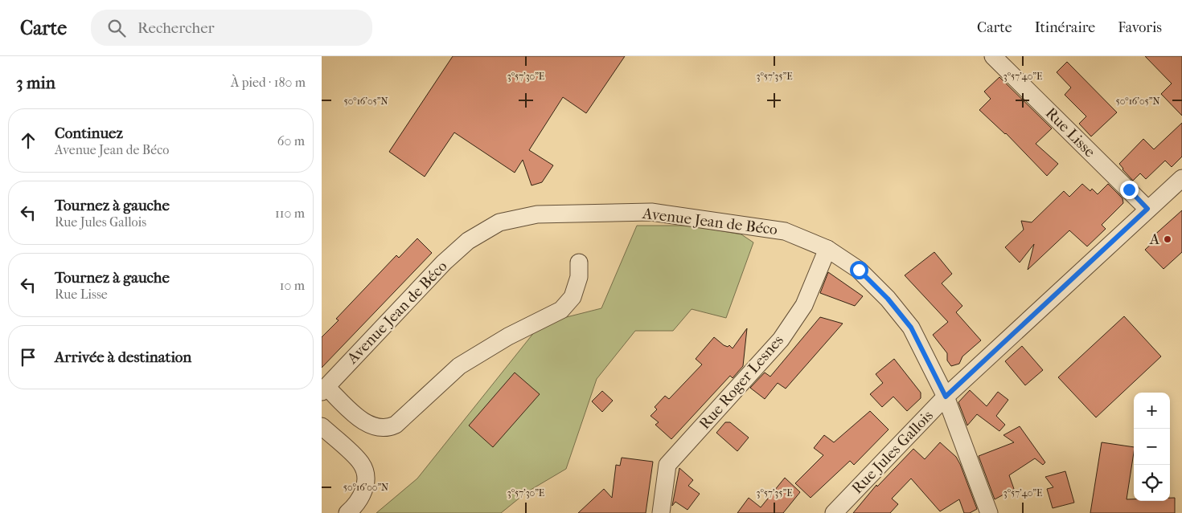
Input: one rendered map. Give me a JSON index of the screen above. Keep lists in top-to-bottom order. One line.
{"streets":{"street":["Rue Lisse","Avenue Jean de Béco","Rue Roger Lesnes","Rue Jules Gallois"]},"crossings":[["Rue Lisse","Rue Jules Gallois"],["Avenue Jean de Béco","Rue Roger Lesnes"],["Avenue Jean de Béco","Rue Jules Gallois"]],"places":["A"],"page":{"header":"Carte","search":"Rechercher","nav":["Carte","Itinéraire","Favoris"],"heading":["3 min","À pied · 180 m"],"list":[["Continuez","Avenue Jean de Béco","60 m"],["Tournez à gauche","Rue Jules Gallois","110 m"],["Tournez à gauche","Rue Lisse","10 m"],"Arrivée à destination"],"map_buttons":["+","−"]},"coordinates":["3°57'30\"E","3°57'35\"E","3°57'40\"E","50°16'05\"N","50°16'00\"N"]}
